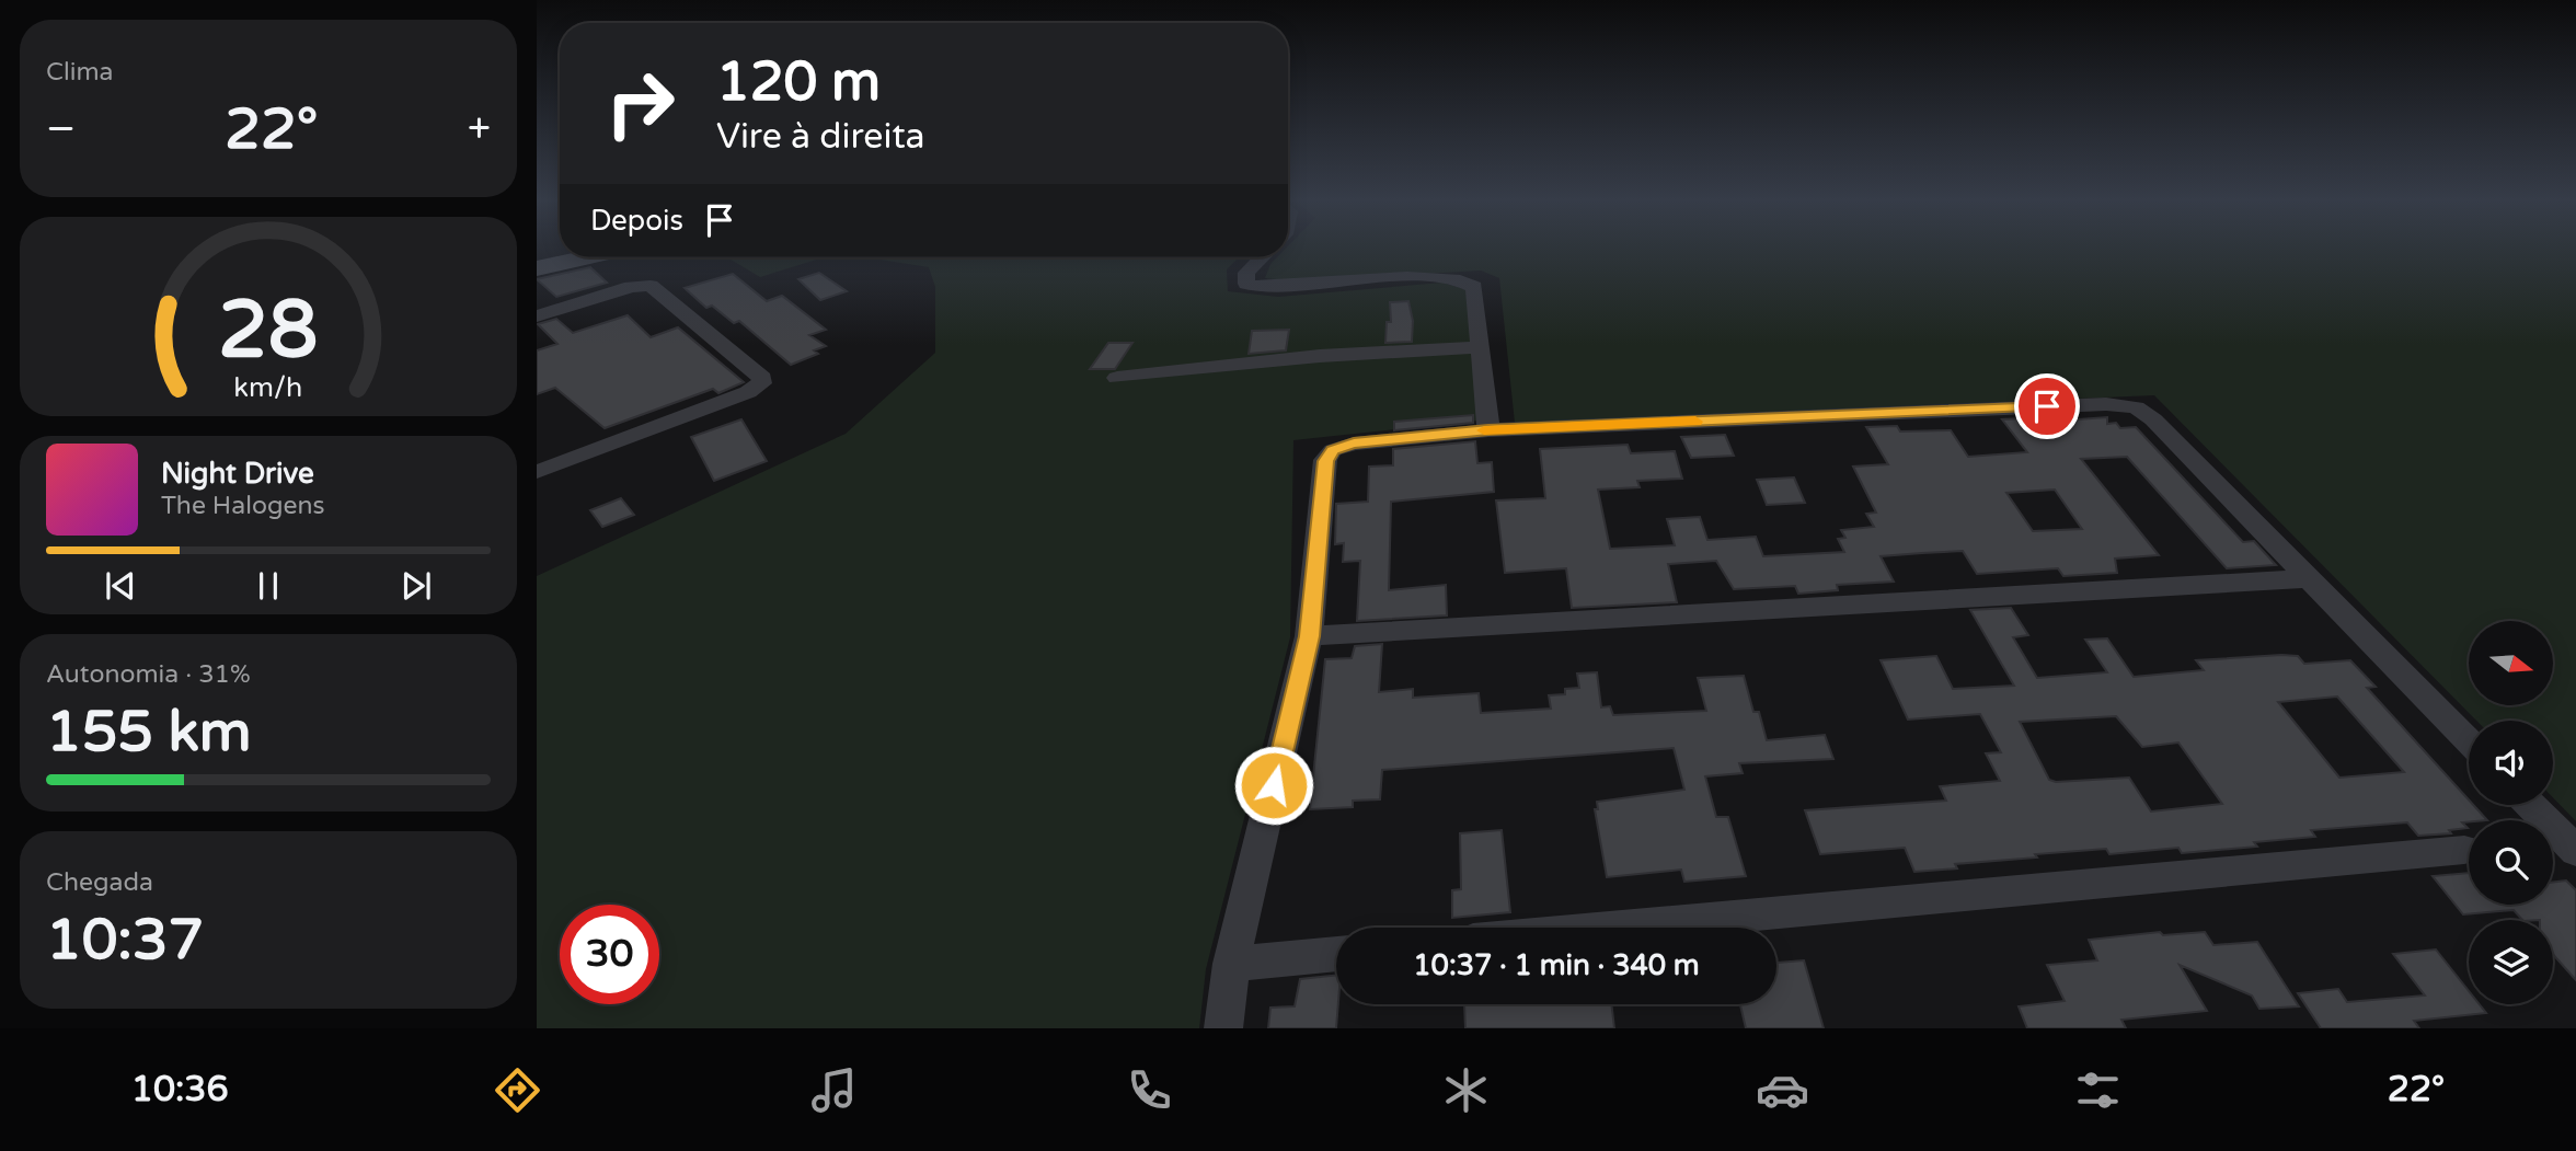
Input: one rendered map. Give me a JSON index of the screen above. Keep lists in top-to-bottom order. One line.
{"north":"right","page":{"tile":["Clima",["Autonomia · 31%","155 km"],["Chegada","10:37"]],"turn":["120 m","Vire à direita"],"heat":["−","22°","+"],"then":"Depois","song":["Night Drive","The Halogens"],"limit":"30","trip":"10:37 · 1 min · 340 m","tabs":["10:36","22°"],"gauge":["28","km/h"]}}
